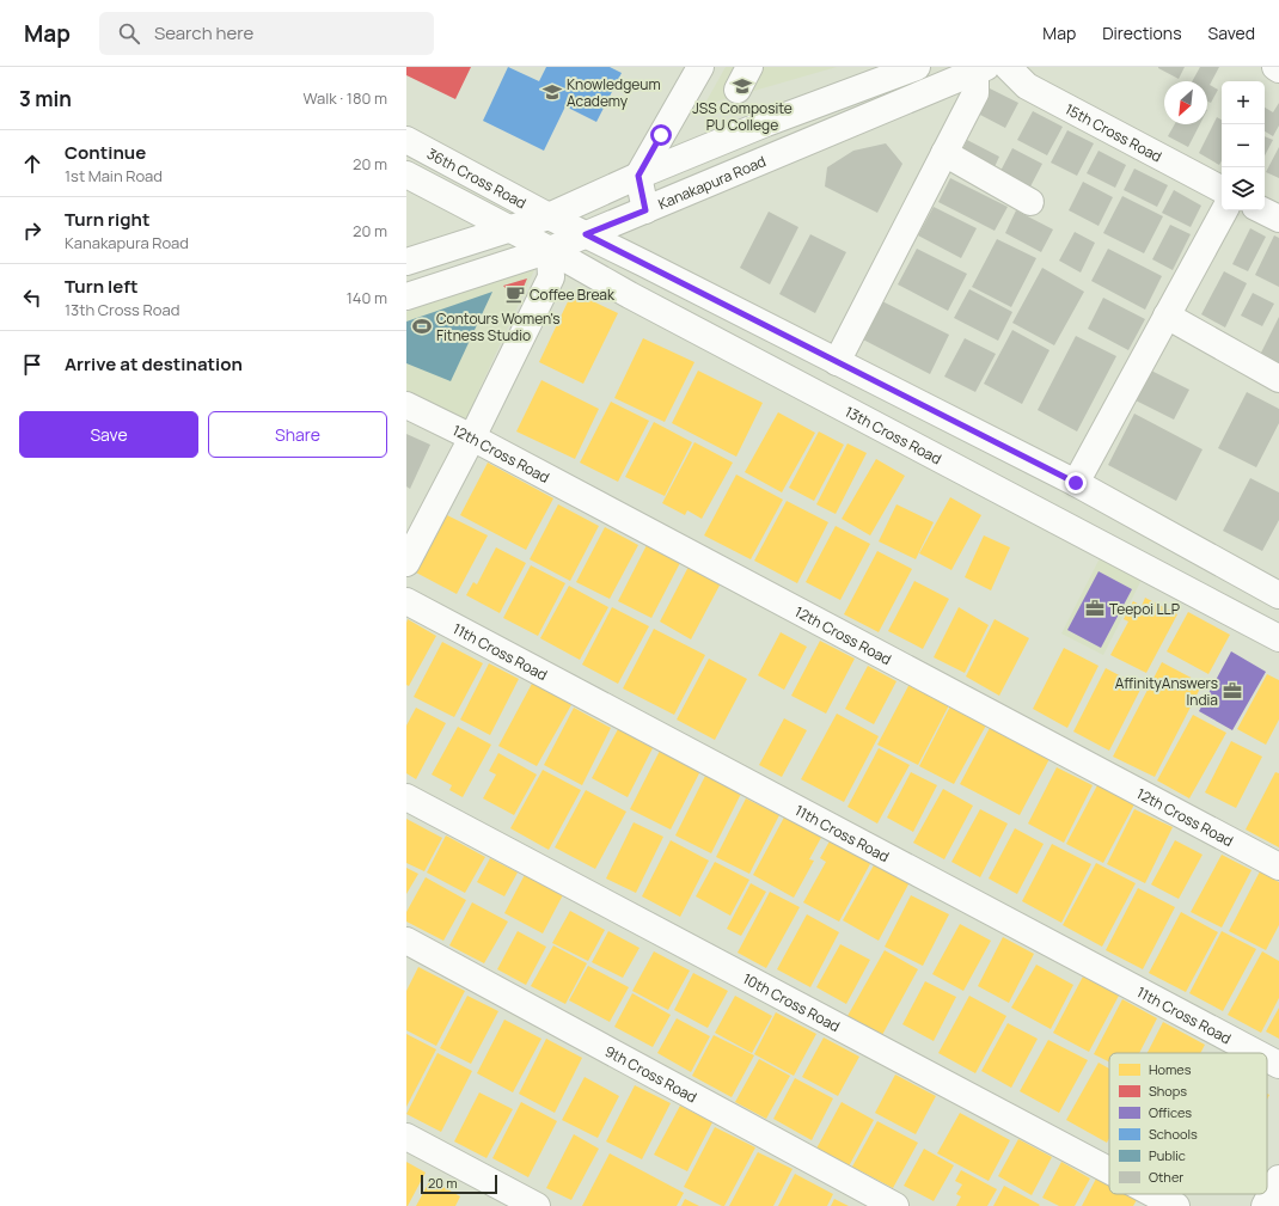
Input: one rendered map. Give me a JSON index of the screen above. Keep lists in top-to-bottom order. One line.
{"streets":{"street":["15th Cross Road","36th Cross Road","Kanakapura Road","13th Cross Road","12th Cross Road","11th Cross Road","10th Cross Road","9th Cross Road"]},"crossings":[["36th Cross Road","13th Cross Road"],["Kanakapura Road","13th Cross Road"]],"places":{"school or university":["JSS Composite PU College","Knowledgeum Academy"],"cafe":["Coffee Break"],"sports":["Contours Women's Fitness Studio"],"office":["Teepoi LLP","AffinityAnswers India"]},"legend":["Homes","Shops","Offices","Schools","Public","Other"],"scale_bar":"20 m","north":"bottom left","page":{"header":"Map","search":"Search here","nav":["Map","Directions","Saved"],"heading":["3 min","Walk · 180 m"],"map_buttons":["+","−"],"list":[["Continue","1st Main Road","20 m"],["Turn right","Kanakapura Road","20 m"],["Turn left","13th Cross Road","140 m"],"Arrive at destination"],"buttons":["Save","Share"],"scale":"20 m"}}
